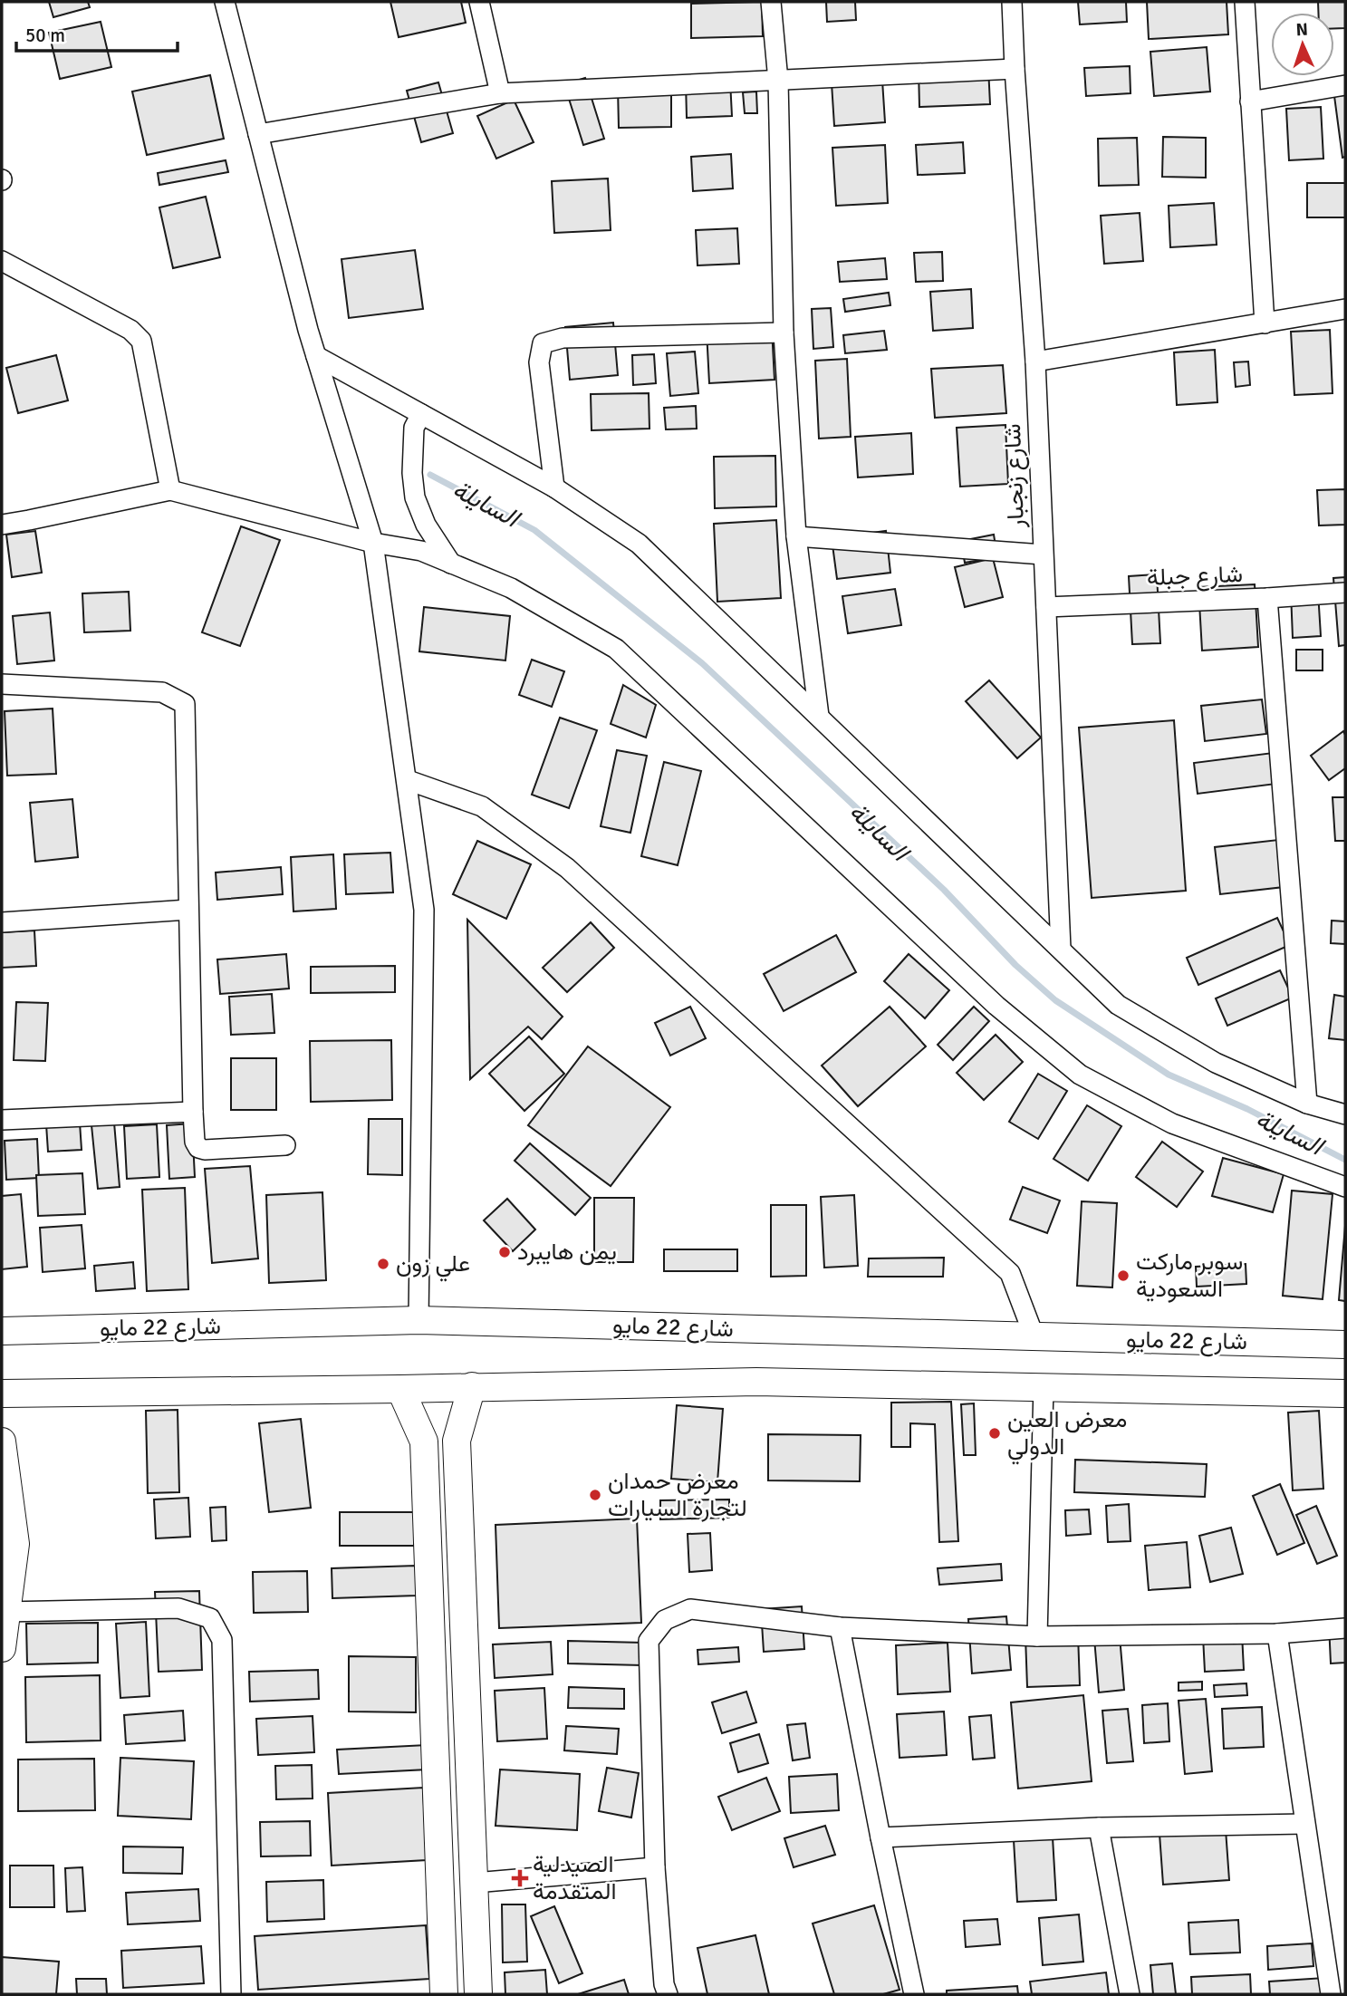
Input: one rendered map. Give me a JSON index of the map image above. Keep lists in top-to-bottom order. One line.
{"streets":{"main road":["شارع 22 مايو"],"street":["شارع زنجبار","شارع جبلة"]},"crossings":[["شارع زنجبار","شارع جبلة"]],"water":["السايلة"],"places":{"other":["يمن هايبرد","علي زون","سوبر ماركت السعودية","معرض العين الدولي","معرض حمدان لتجارة السيارات"],"health":["الصيدلية المتقدمة"]},"scale_bar":"50 m","north":"top"}
